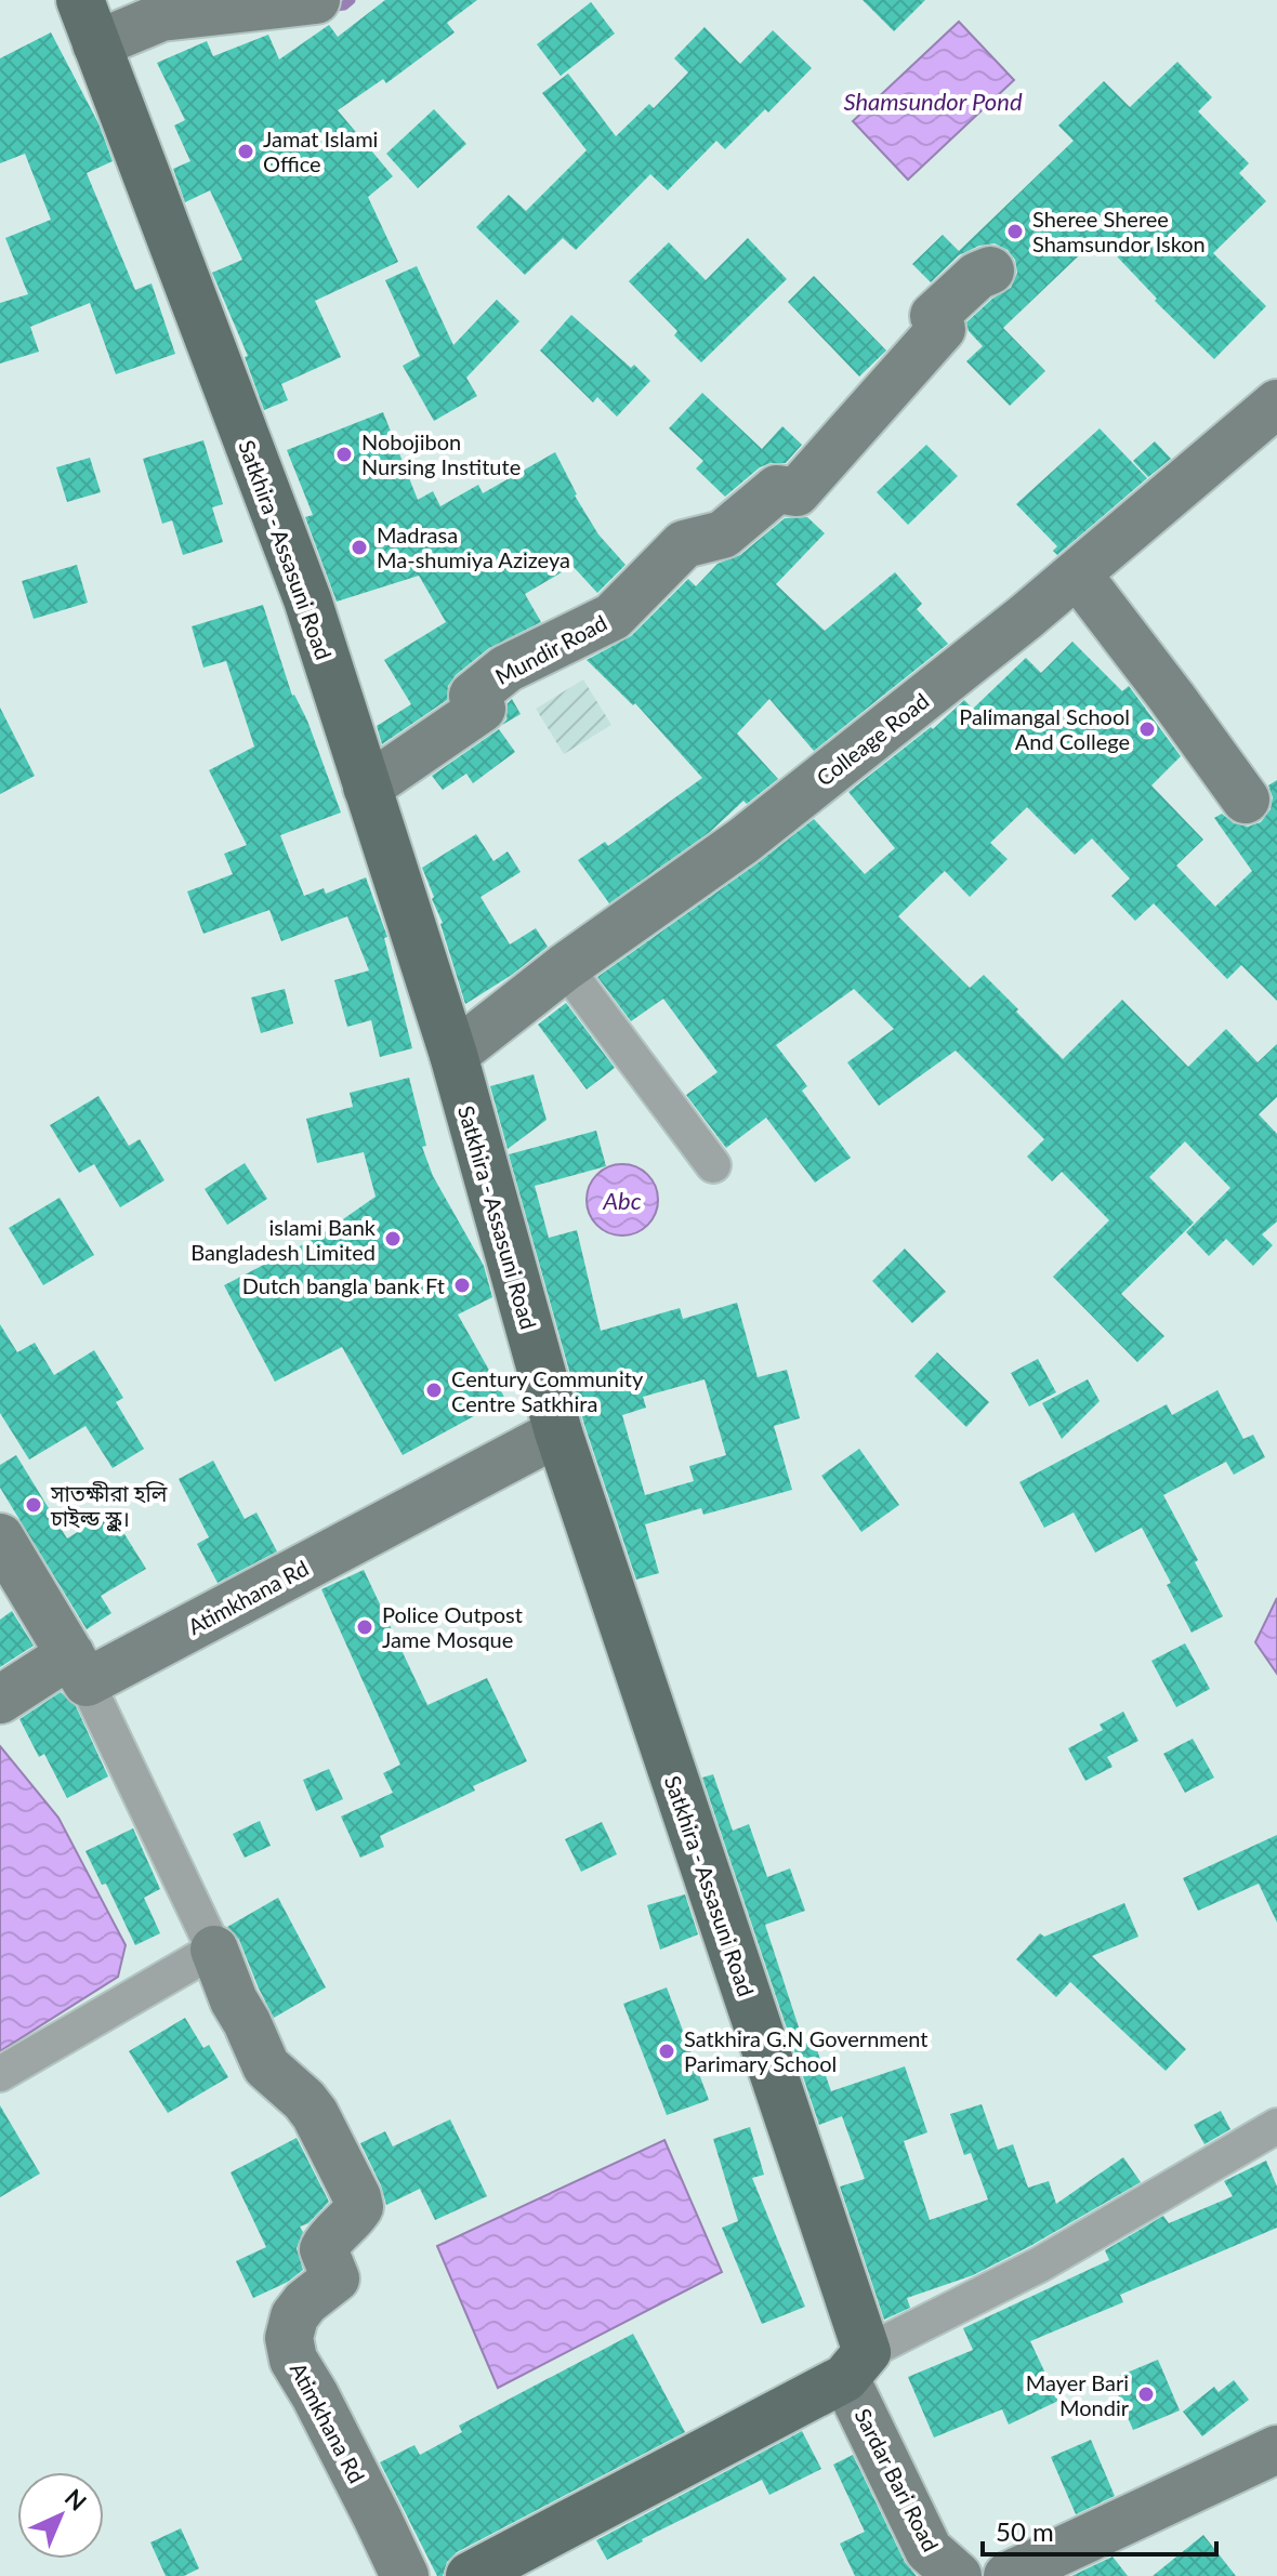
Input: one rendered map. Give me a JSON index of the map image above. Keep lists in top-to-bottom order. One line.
{"streets":{"main road":["Satkhira - Assasuni Road"],"street":["Mundir Road","Colleage Road","Atimkhana Rd","Sardar Bari Road"]},"crossings":[["Satkhira - Assasuni Road","Mundir Road"],["Satkhira - Assasuni Road","Colleage Road"],["Satkhira - Assasuni Road","Atimkhana Rd"],["Satkhira - Assasuni Road","Sardar Bari Road"]],"water":["Shamsundor Pond","Abc"],"places":["Jamat Islami Office","Sheree Sheree Shamsundor Iskon","Nobojibon Nursing Institute","Madrasa Ma-shumiya Azizeya","Palimangal School And College","islami Bank Bangladesh Limited","Dutch bangla bank Ft","Century Community Centre Satkhira","সাতক্ষীরা হলি চাইল্ড স্কুল।","Police Outpost Jame Mosque","Satkhira G.N Government Parimary School","Mayer Bari Mondir"],"scale_bar":"50 m","north":"top right"}
